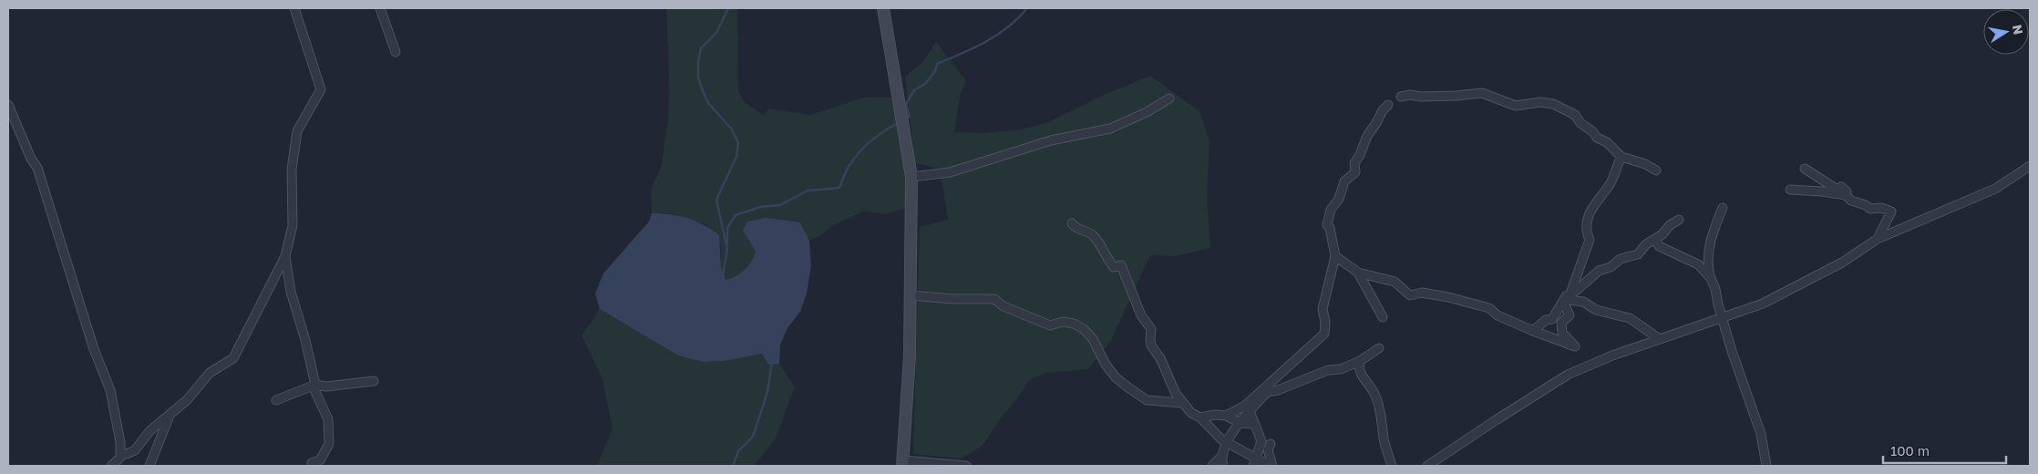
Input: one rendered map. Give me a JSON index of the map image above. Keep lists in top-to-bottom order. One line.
{"scale_bar":"100 m","north":"right"}
